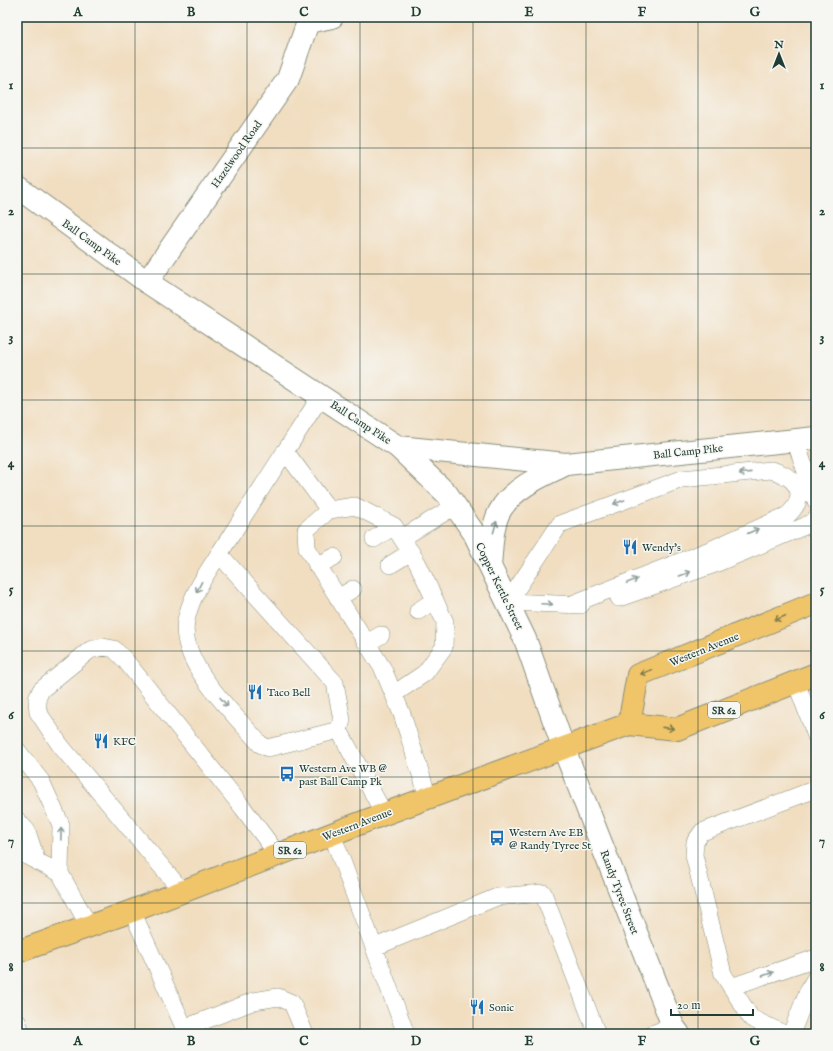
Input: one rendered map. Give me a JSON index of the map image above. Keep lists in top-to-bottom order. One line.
{"streets":{"main road":["Western Avenue","SR 62"],"street":["Hazelwood Road","Ball Camp Pike","Copper Kettle Street","Randy Tyree Street"]},"crossings":[["Hazelwood Road","Ball Camp Pike"],["Ball Camp Pike","Copper Kettle Street"],["Copper Kettle Street","Western Avenue"],["Copper Kettle Street","Randy Tyree Street"],["Western Avenue","Randy Tyree Street"]],"places":{"restaurant":["Wendy's","Taco Bell","KFC","Sonic"],"bus stop":["Western Ave WB @ past Ball Camp Pk","Western Ave EB @ Randy Tyree St"]},"scale_bar":"20 m","north":"top","grid":{"columns":["A","B","C","D","E","F","G"],"rows":["1","2","3","4","5","6","7","8"]}}
